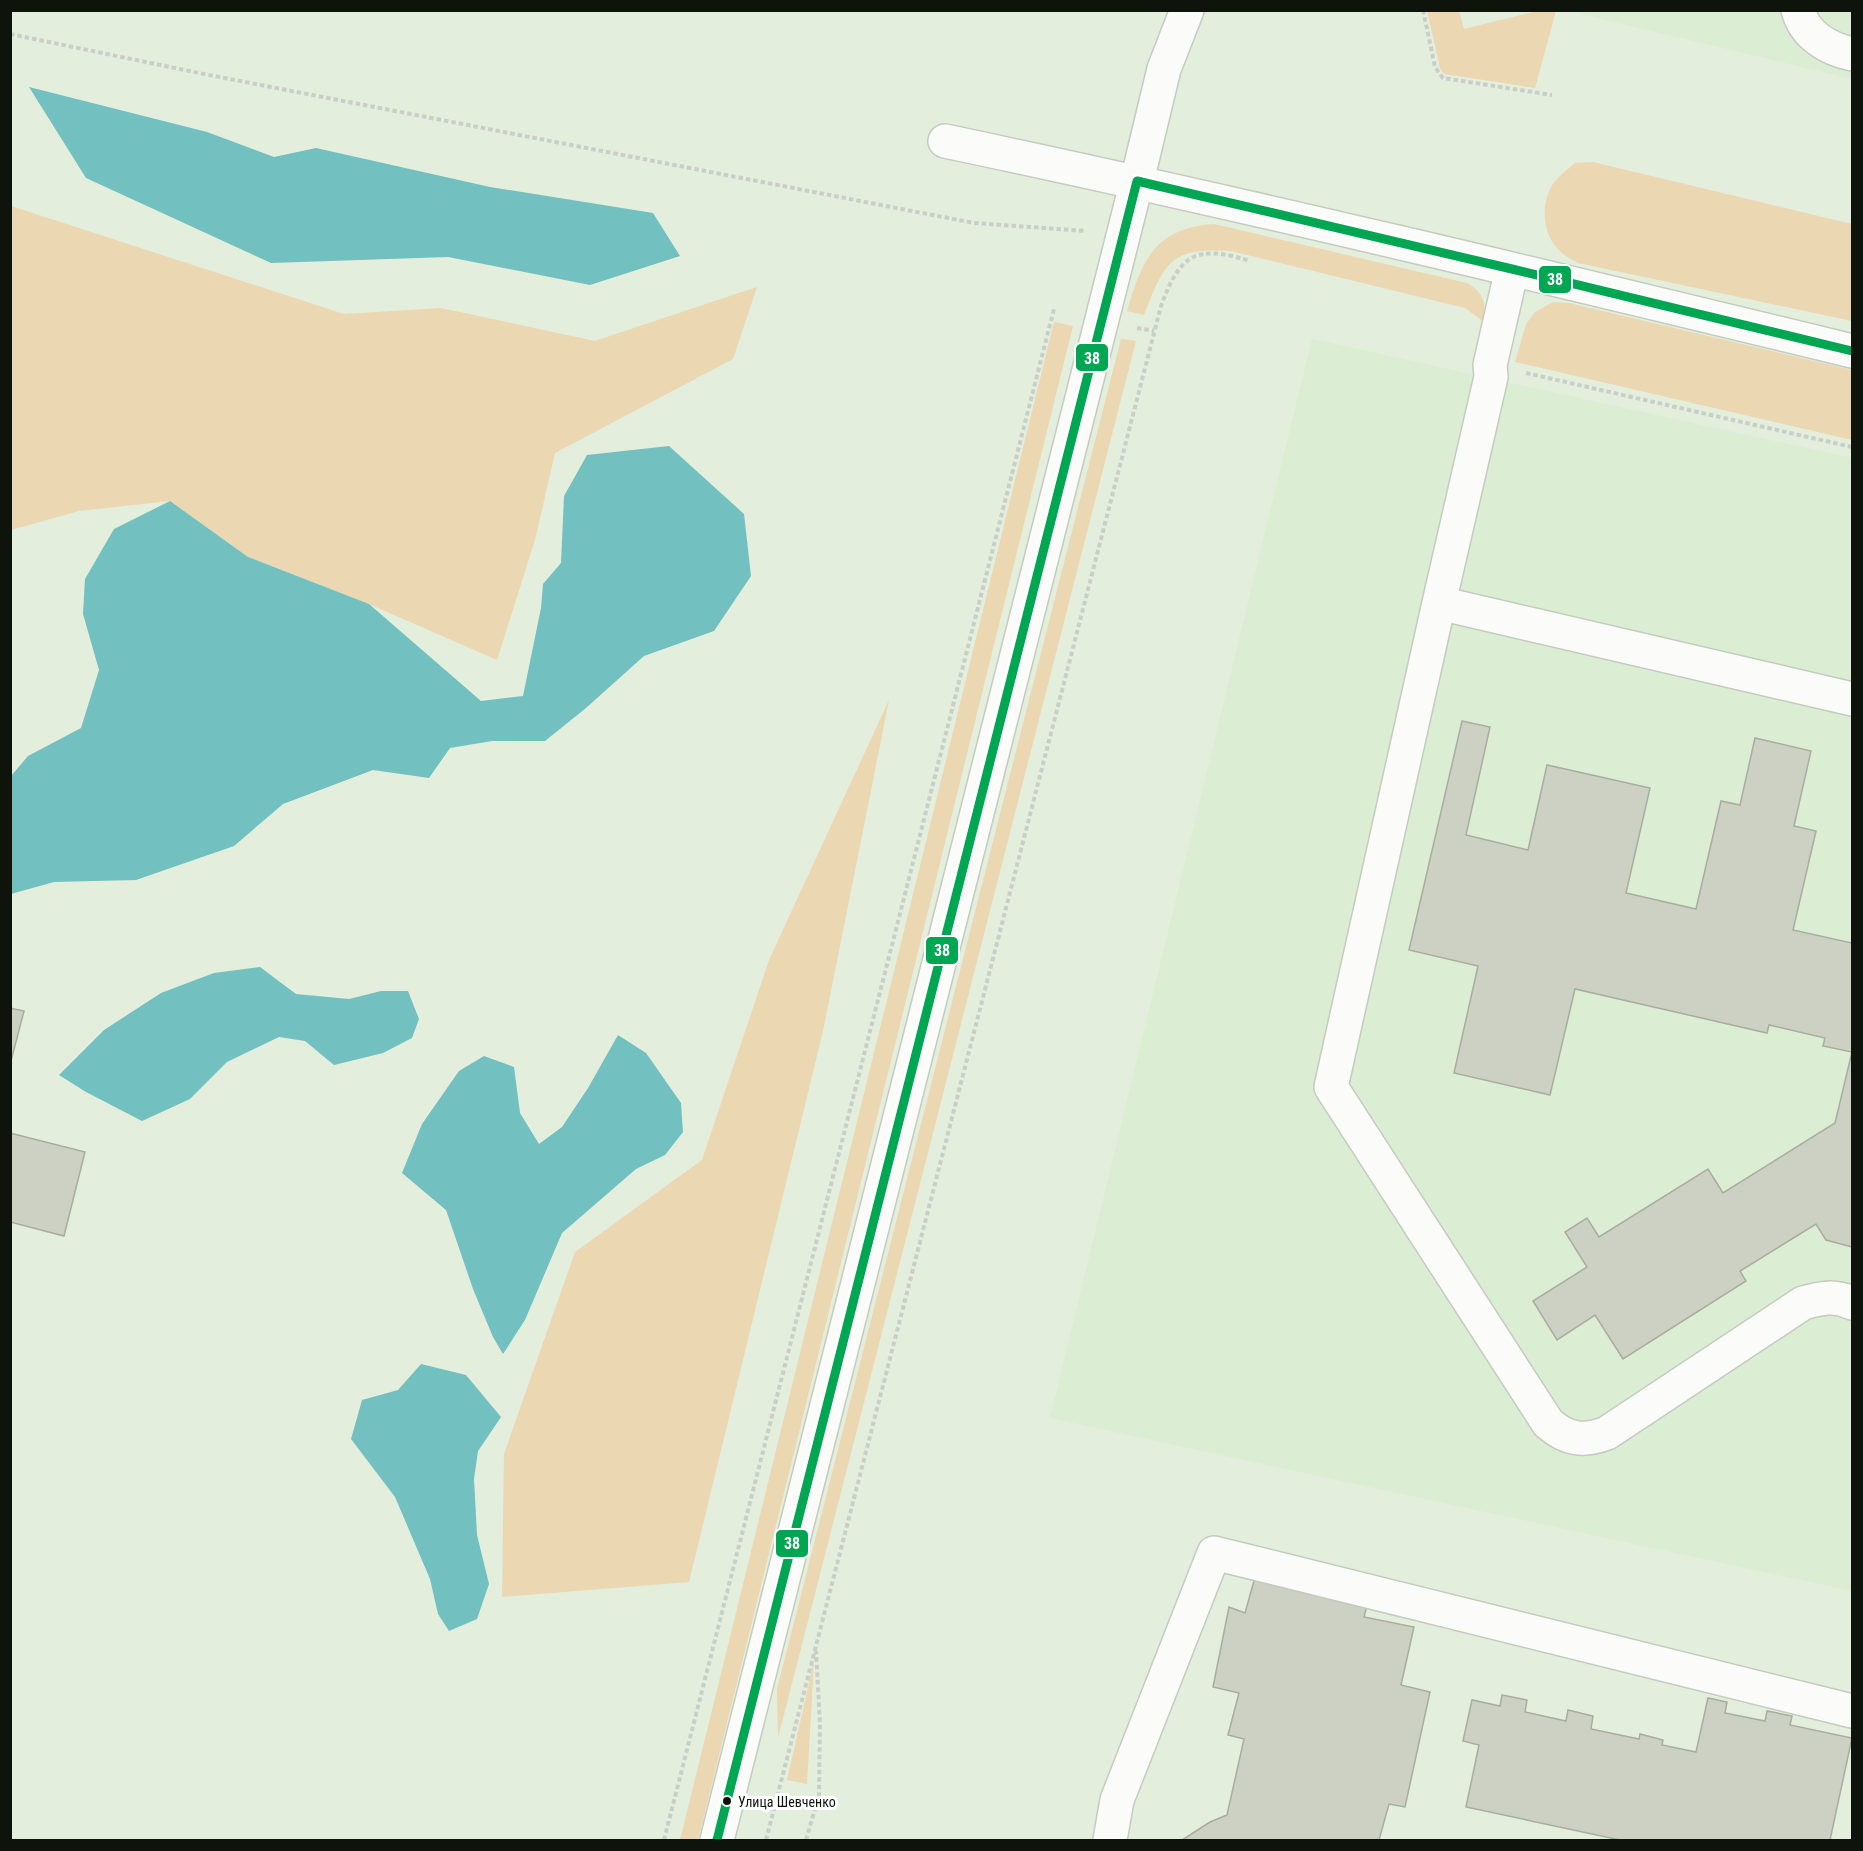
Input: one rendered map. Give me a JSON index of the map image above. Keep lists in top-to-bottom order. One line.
{"places":["Улица Шевченко"],"lines":["transit line 38"]}
